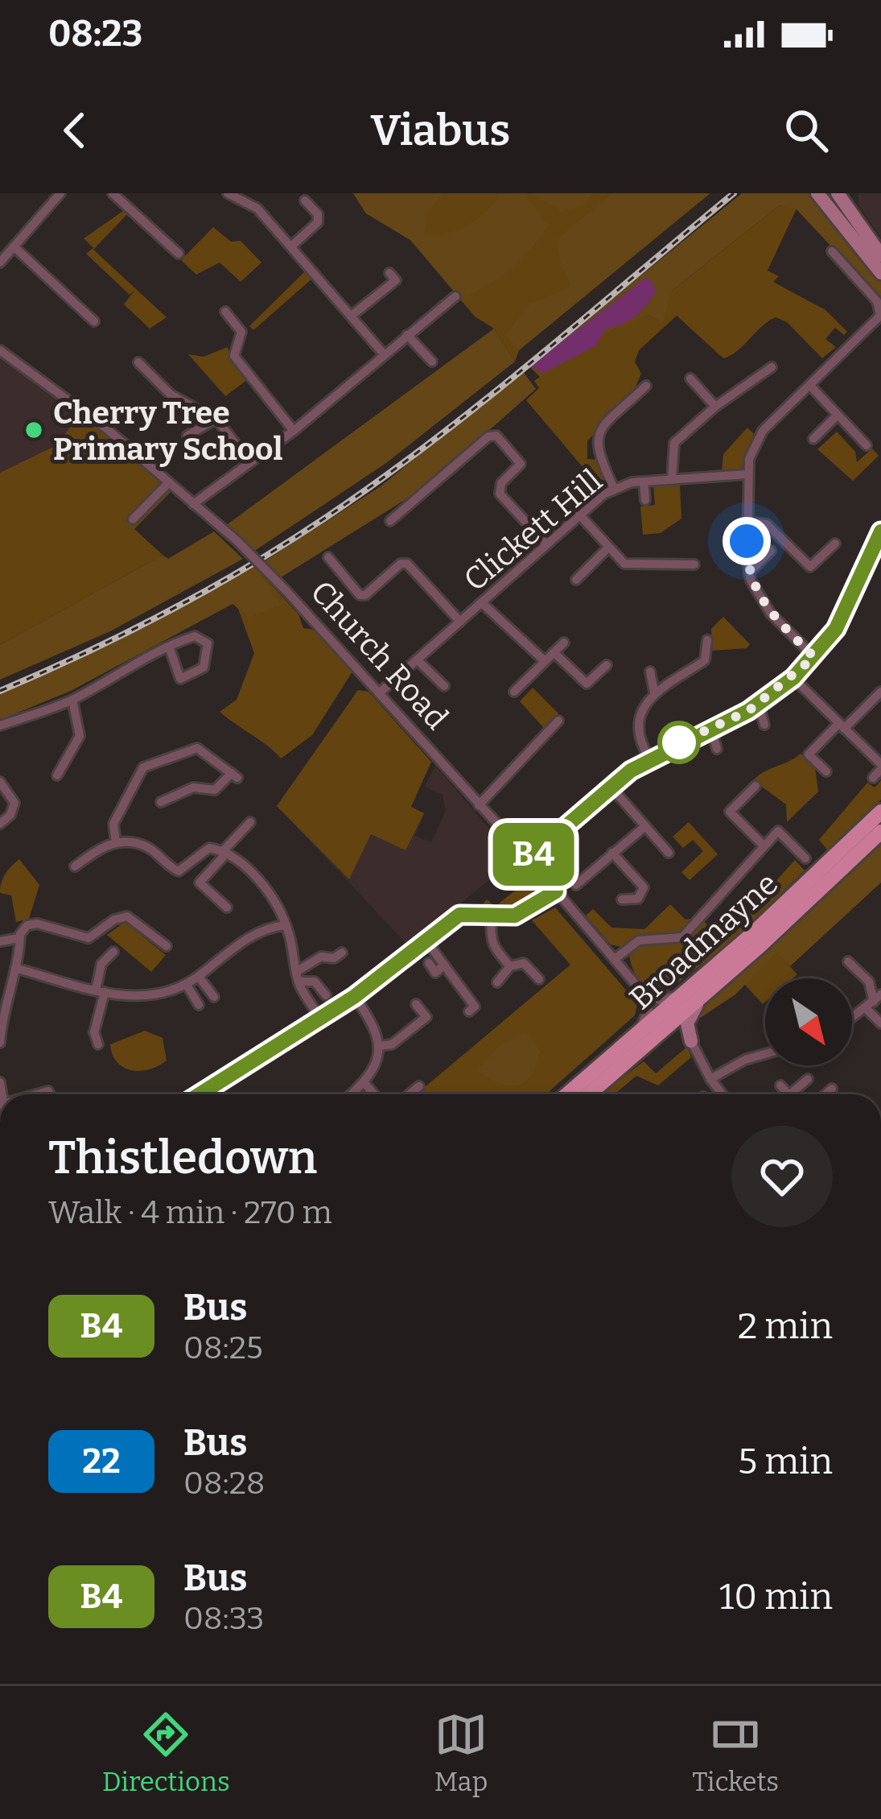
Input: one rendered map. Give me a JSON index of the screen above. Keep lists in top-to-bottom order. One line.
{"streets":{"main road":["Broadmayne"],"street":["Clickett Hill","Church Road"]},"crossings":[["Clickett Hill","Church Road"]],"places":["Cherry Tree Primary School"],"lines":["bus line B4"],"north":"bottom right","page":{"status":"08:23","header":"Viabus","on_map":"B4","heading":["Thistledown","Walk · 4 min · 270 m"],"list":[{"mark":"B4","name":"Bus","note":"08:25","value":"2 min"},{"mark":"22","name":"Bus","note":"08:28","value":"5 min"},{"mark":"B4","name":"Bus","note":"08:33","value":"10 min"}],"tabs":["Directions","Map","Tickets"]}}
